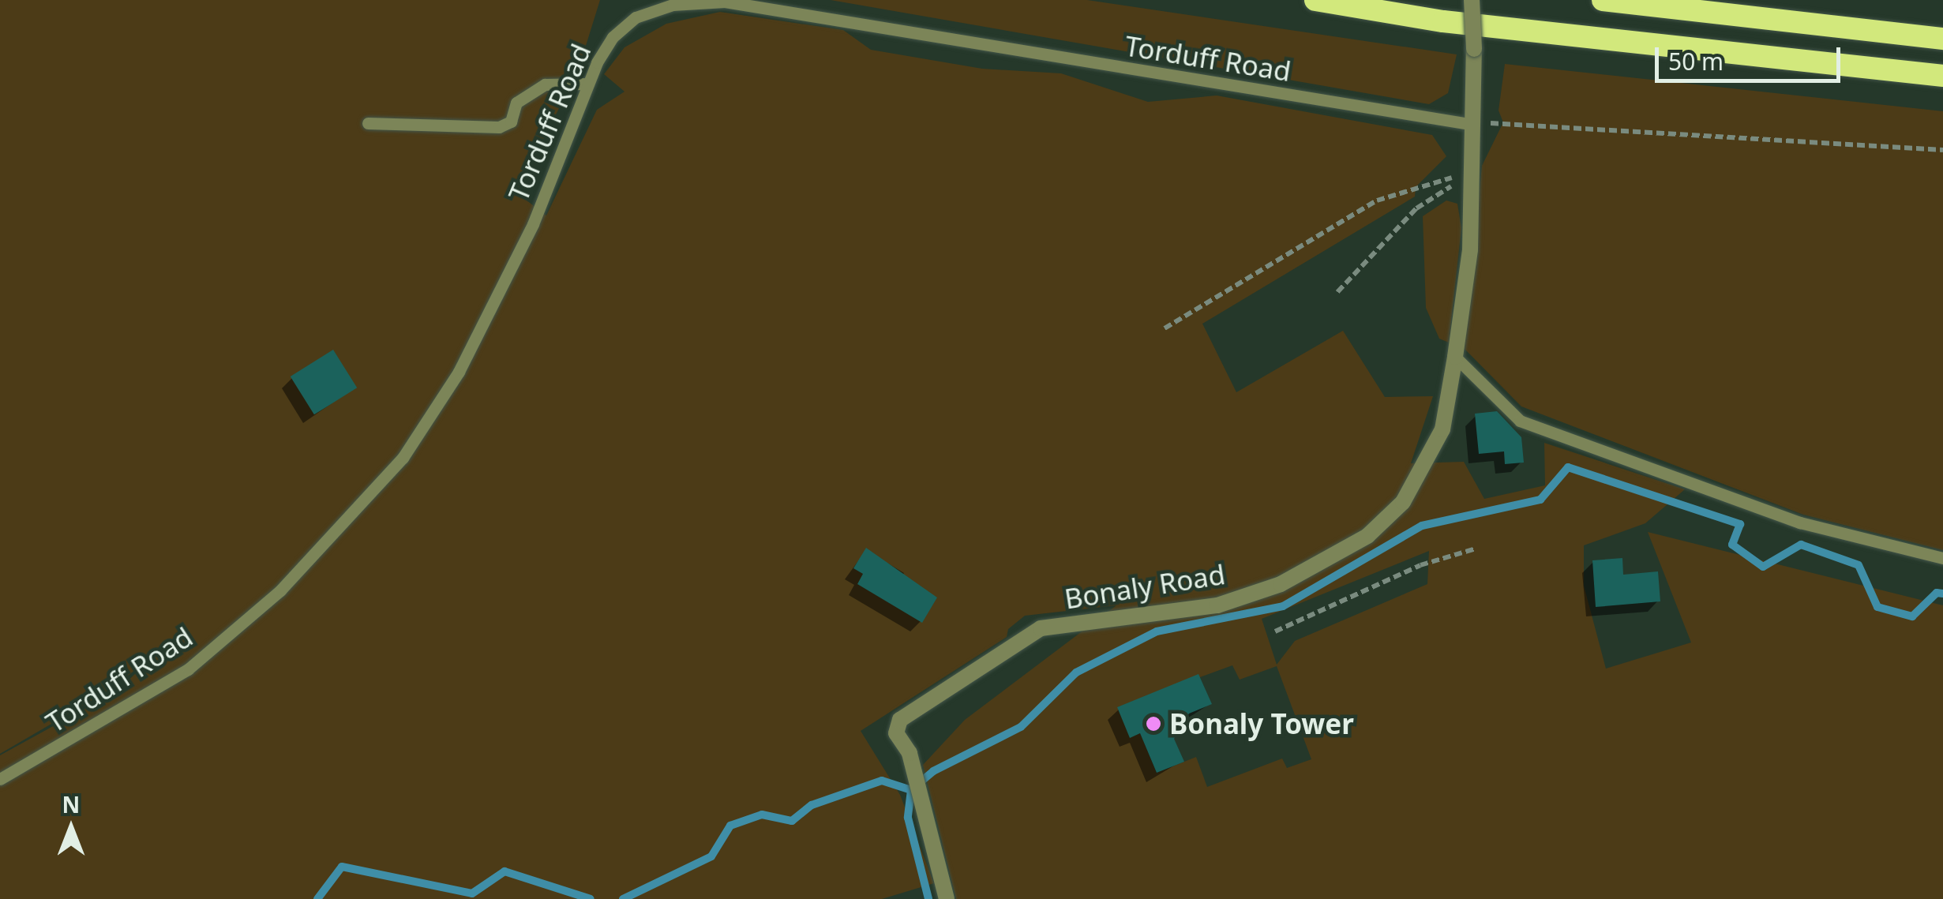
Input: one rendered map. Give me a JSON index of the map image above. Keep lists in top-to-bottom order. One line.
{"streets":{"street":["Bonaly Road"],"lane":["Torduff Road"]},"crossings":[["Torduff Road","Bonaly Road"]],"places":["Bonaly Tower"],"scale_bar":"50 m","north":"top"}
